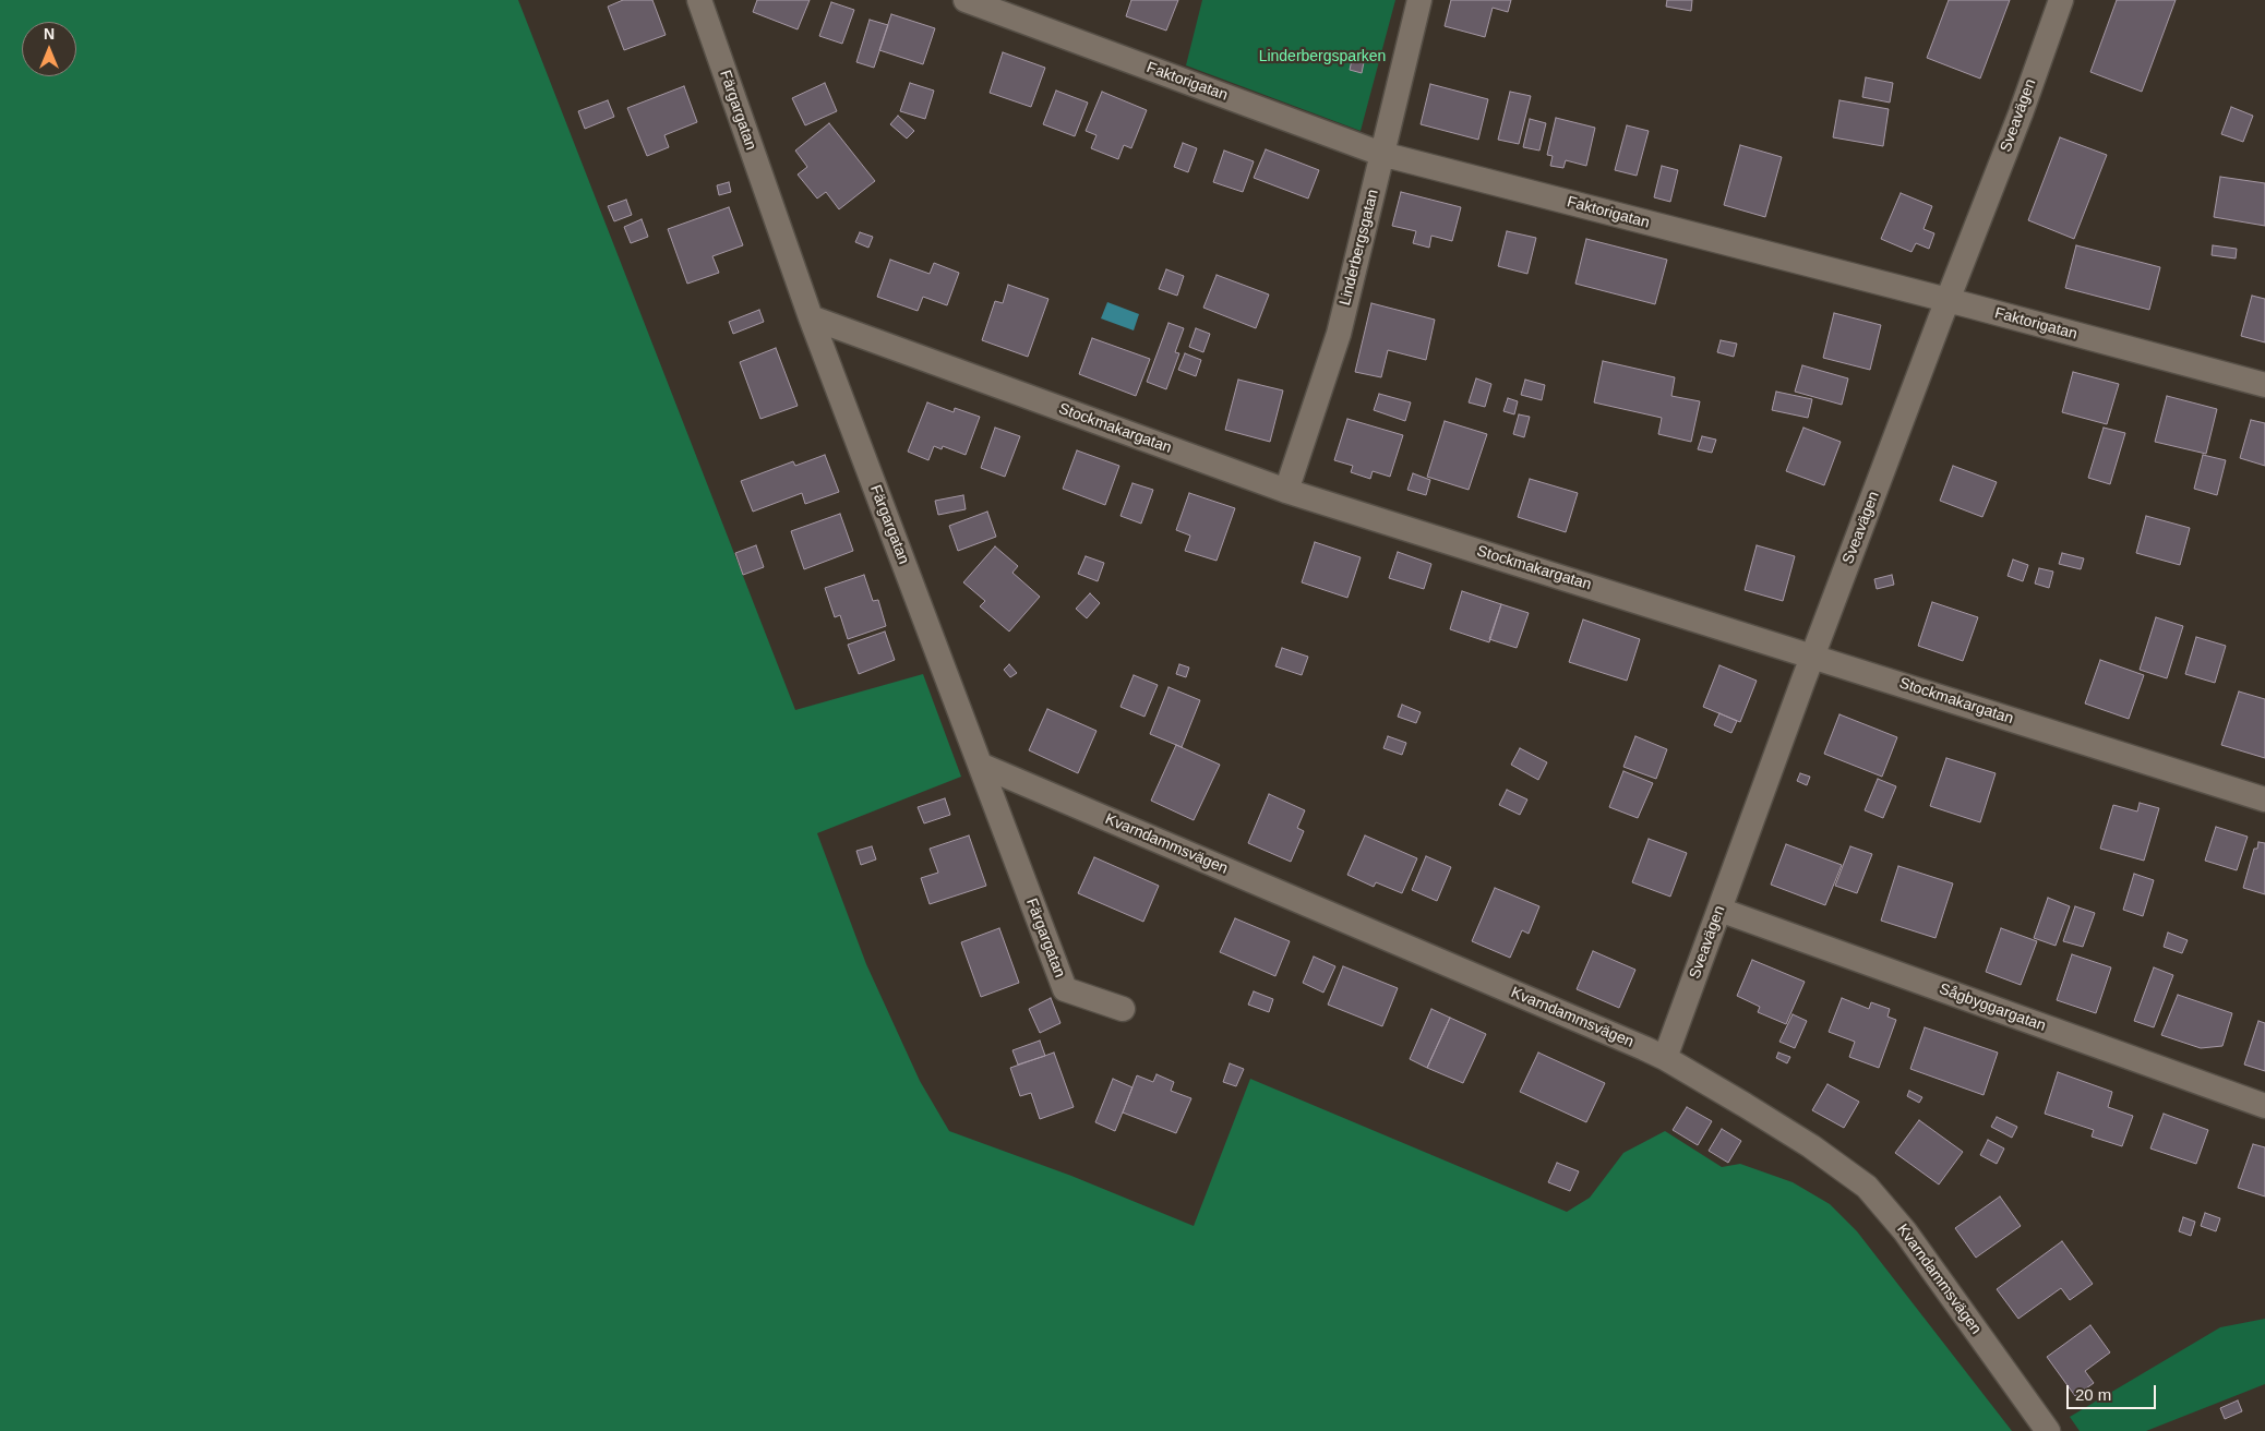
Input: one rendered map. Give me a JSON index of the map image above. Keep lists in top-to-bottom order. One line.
{"streets":{"street":["Faktorigatan","Färgargatan","Sveavägen","Linderbergsgatan","Stockmakargatan","Kvarndammsvägen","Sågbyggargatan"]},"crossings":[["Faktorigatan","Sveavägen"],["Faktorigatan","Linderbergsgatan"],["Färgargatan","Stockmakargatan"],["Färgargatan","Kvarndammsvägen"],["Sveavägen","Stockmakargatan"],["Sveavägen","Kvarndammsvägen"],["Sveavägen","Sågbyggargatan"],["Linderbergsgatan","Stockmakargatan"]],"parks":["Linderbergsparken"],"scale_bar":"20 m","north":"top"}
